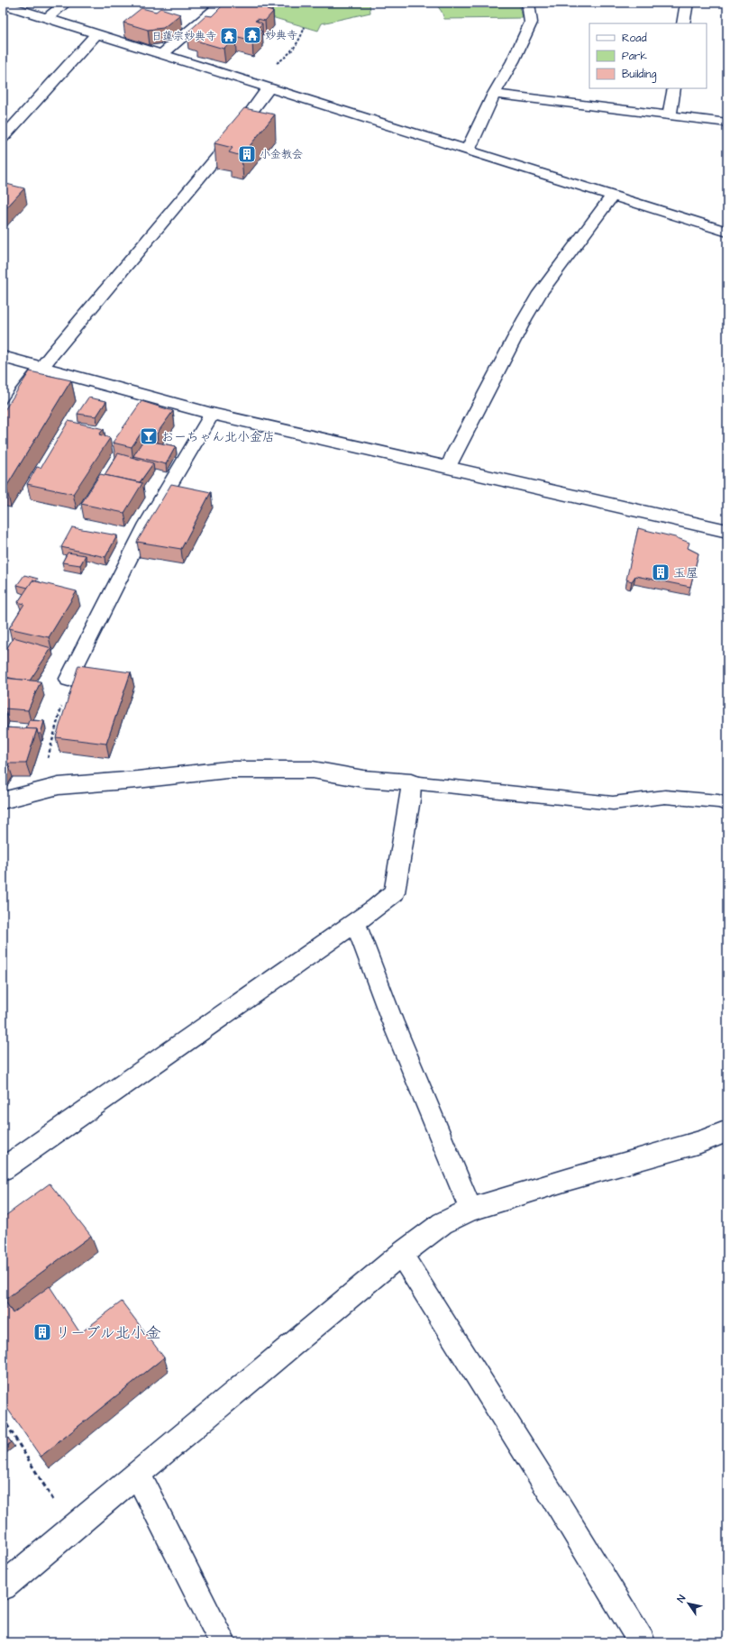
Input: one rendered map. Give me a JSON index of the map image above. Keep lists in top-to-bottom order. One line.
{"places":{"temple":["妙典寺","日蓮宗妙典寺"],"building":["小金教会","玉屋","リーブル北小金"],"bar":["おーちゃん北小金店"]},"legend":["Road","Park","Building"],"north":"top left"}
